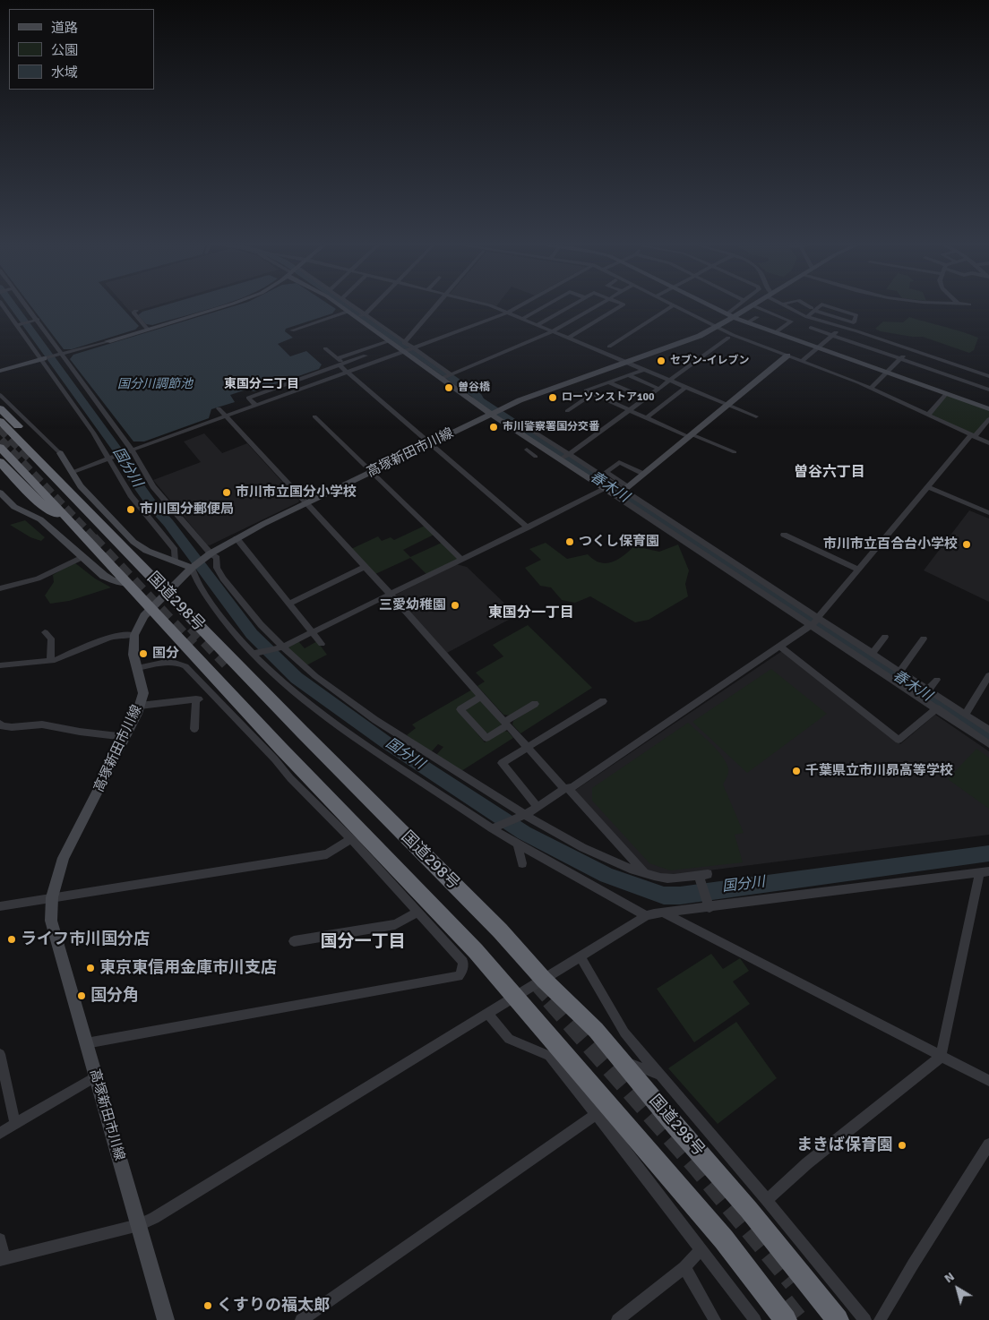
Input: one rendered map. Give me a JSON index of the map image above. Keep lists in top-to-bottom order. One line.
{"streets":{"highway":["国道298号"],"street":["高塚新田市川線"]},"crossings":[["高塚新田市川線","国道298号"]],"districts":["東国分二丁目","曽谷六丁目","東国分一丁目","国分一丁目"],"water":["国分川調節池","国分川","春木川"],"places":["セブン-イレブン","曽谷橋","ローソンストア100","市川警察署国分交番","市川市立国分小学校","市川国分郵便局","つくし保育園","市川市立百合台小学校","三愛幼稚園","国分","千葉県立市川昴高等学校","ライフ市川国分店","東京東信用金庫市川支店","国分角","まきば保育園","くすりの福太郎"],"legend":["道路","公園","水域"],"north":"top left"}
